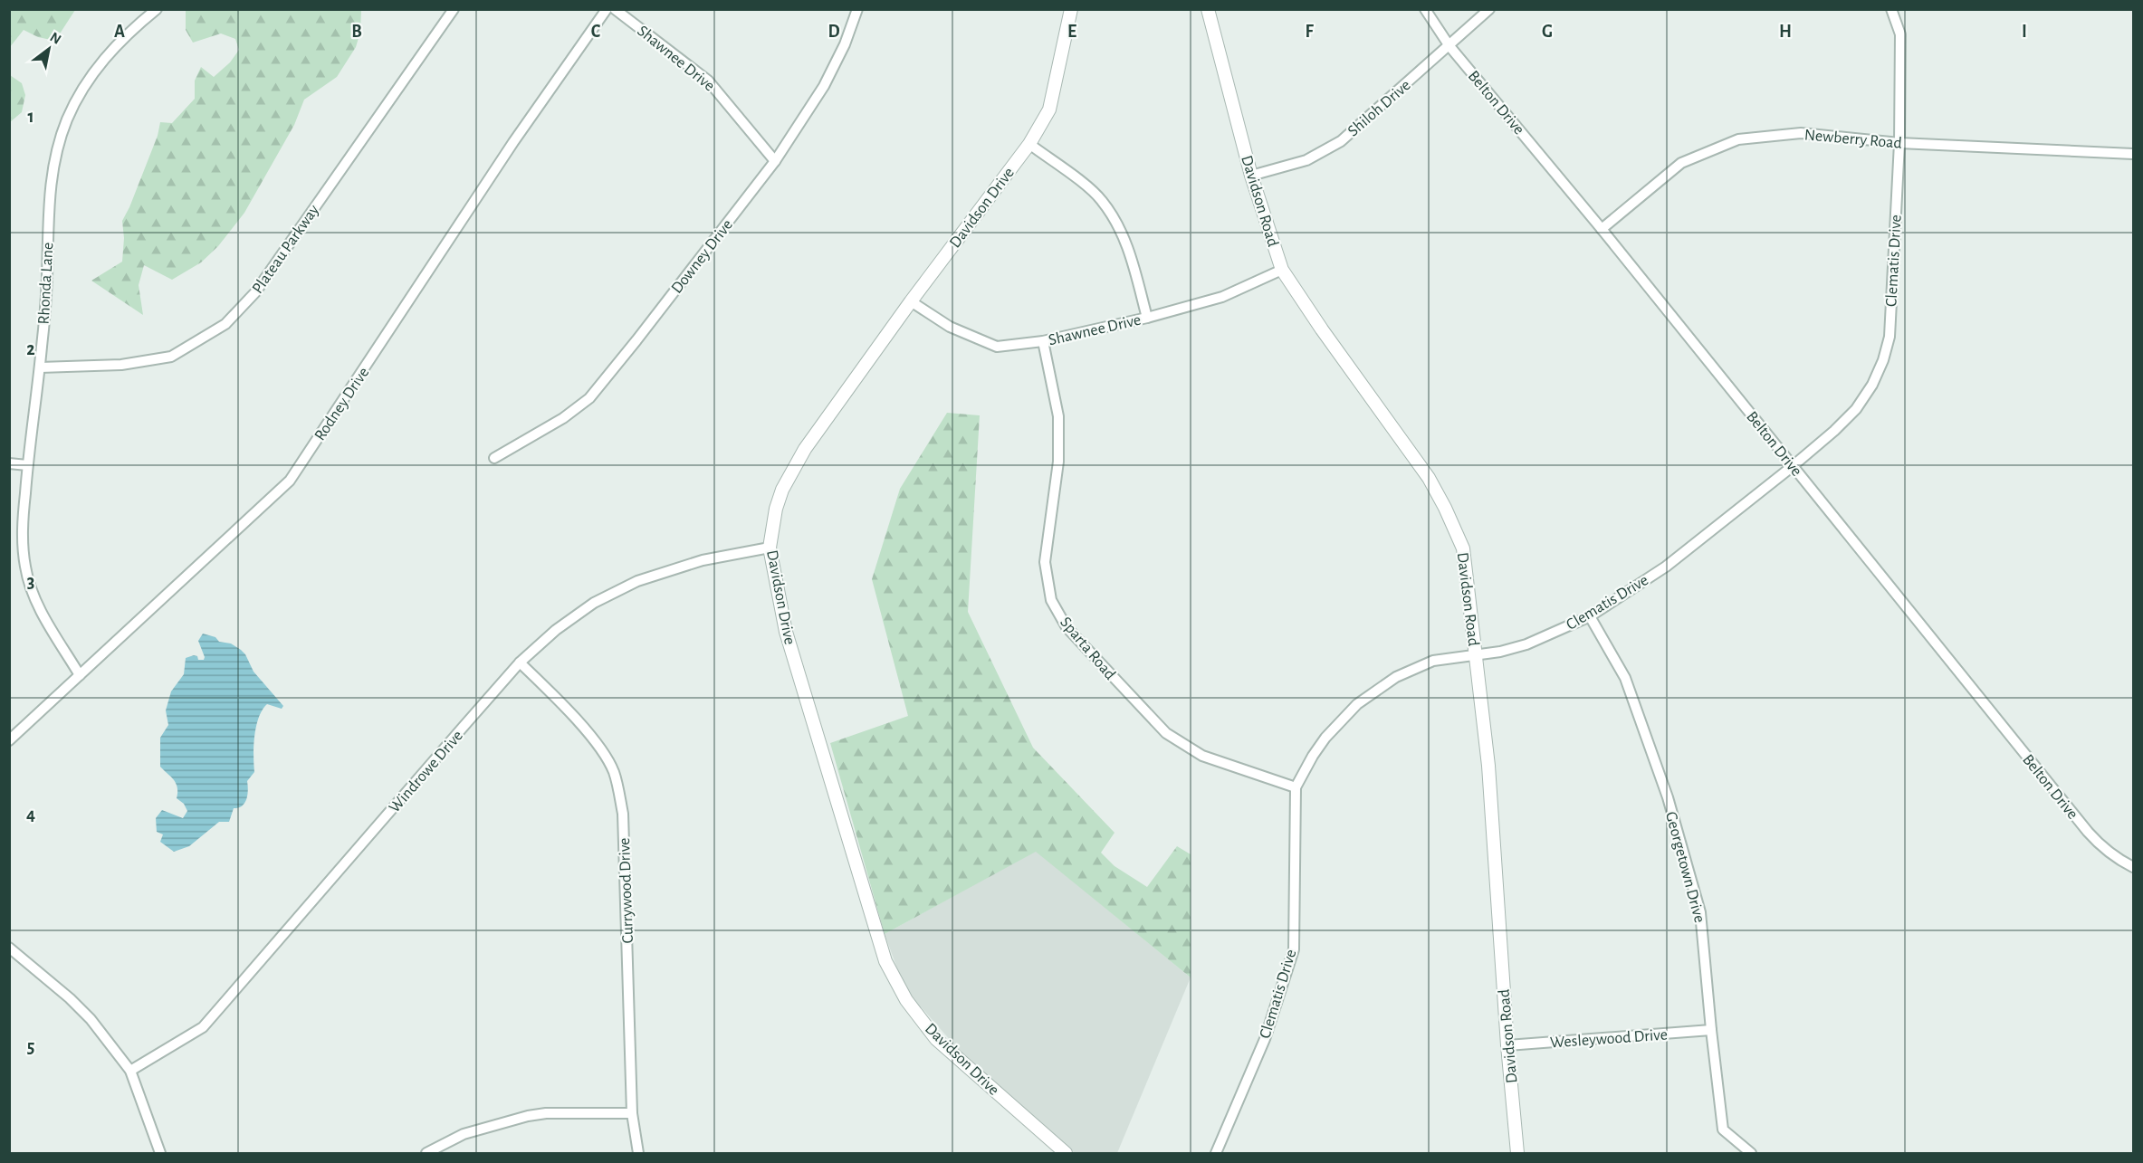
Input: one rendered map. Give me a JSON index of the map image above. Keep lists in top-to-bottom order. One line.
{"streets":{"street":["Shawnee Drive","Belton Drive","Shiloh Drive","Newberry Road","Davidson Road","Davidson Drive","Plateau Parkway","Downey Drive","Clematis Drive","Rhonda Lane","Rodney Drive","Sparta Road","Windrowe Drive","Georgetown Drive","Currywood Drive","Wesleywood Drive"]},"crossings":[["Shawnee Drive","Davidson Road"],["Shawnee Drive","Davidson Drive"],["Shawnee Drive","Downey Drive"],["Shawnee Drive","Sparta Road"],["Belton Drive","Shiloh Drive"],["Belton Drive","Newberry Road"],["Belton Drive","Clematis Drive"],["Shiloh Drive","Davidson Road"],["Newberry Road","Clematis Drive"],["Davidson Road","Clematis Drive"],["Davidson Road","Wesleywood Drive"],["Davidson Drive","Windrowe Drive"],["Plateau Parkway","Rhonda Lane"],["Clematis Drive","Sparta Road"],["Clematis Drive","Georgetown Drive"],["Rhonda Lane","Rodney Drive"],["Windrowe Drive","Currywood Drive"],["Georgetown Drive","Wesleywood Drive"]],"north":"top right","grid":{"columns":["A","B","C","D","E","F","G","H","I"],"rows":["1","2","3","4","5"]}}
